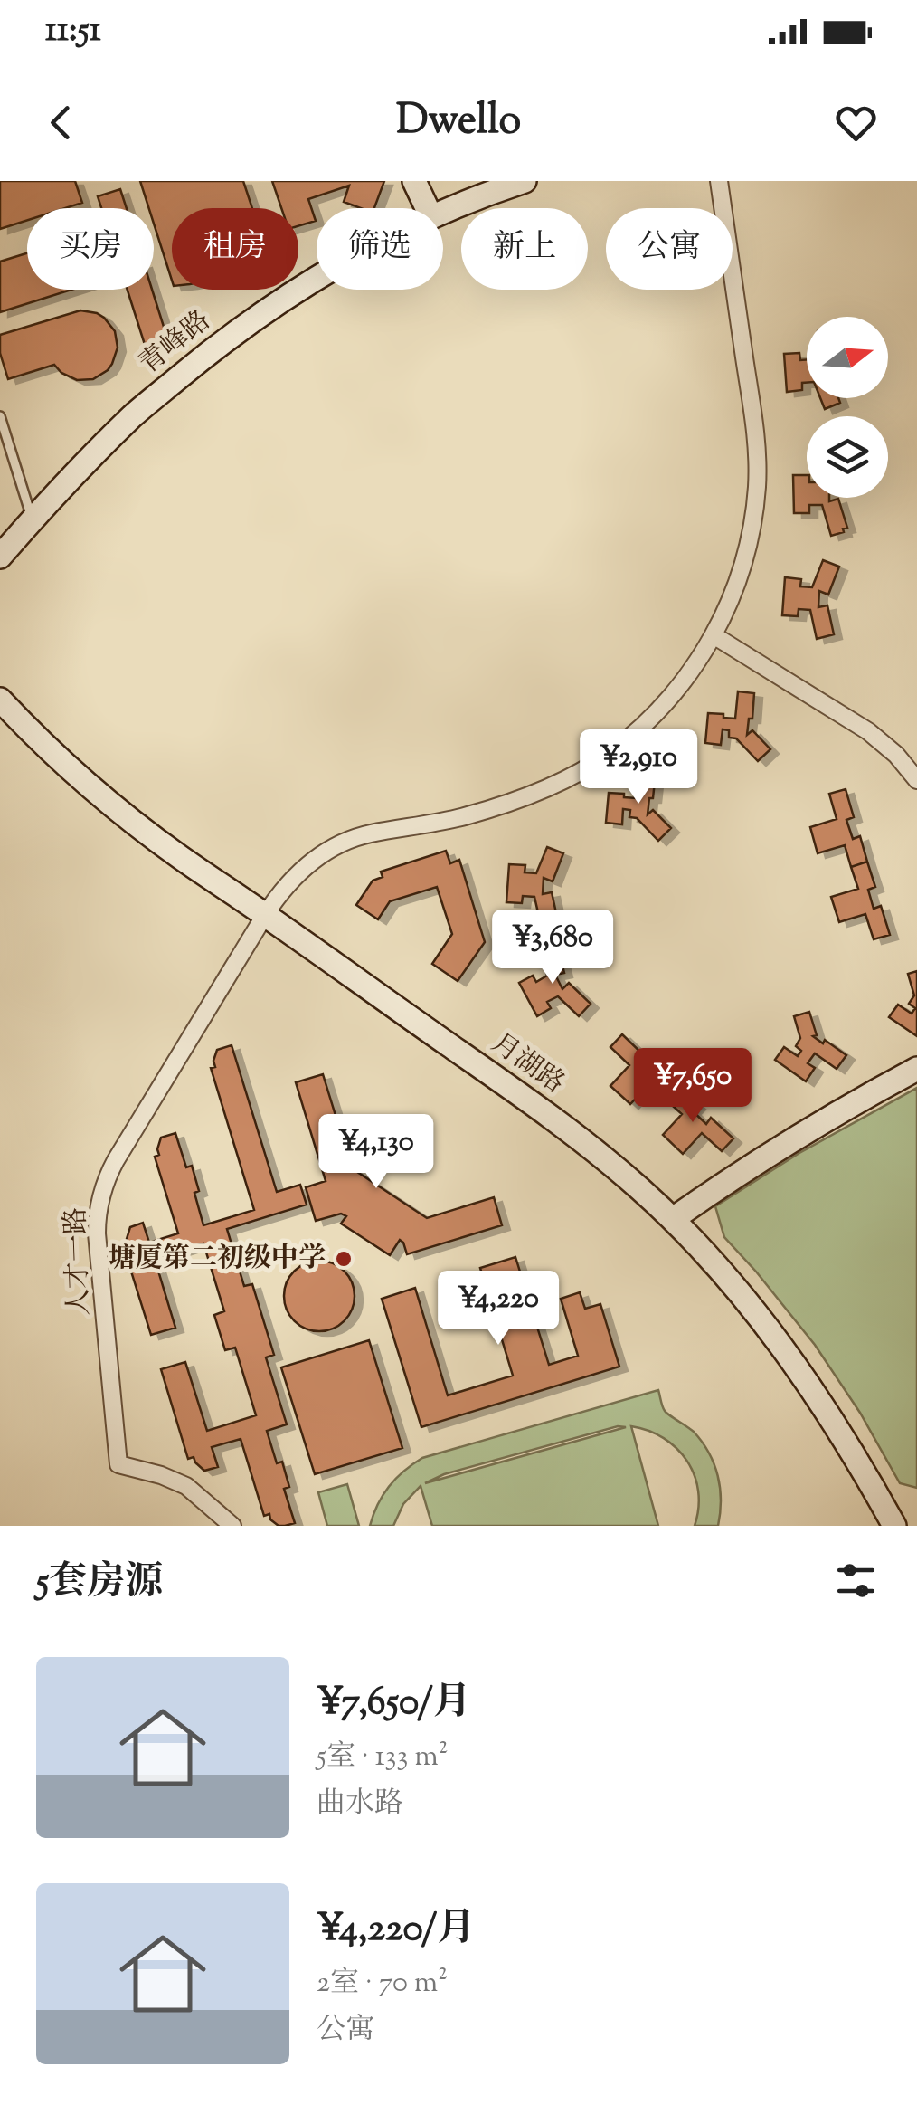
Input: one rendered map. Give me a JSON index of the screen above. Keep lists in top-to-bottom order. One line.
{"streets":{"street":["青峰路","月湖路","人才一路"]},"crossings":[["月湖路","人才一路"]],"places":["塘厦第二初级中学"],"north":"right","page":{"status":"11:51","header":"Dwello","chip":["买房","租房","筛选","新上","公寓"],"price":["¥2,910","¥3,680","¥7,650","¥4,130","¥4,220"],"heading":"5套房源","list":[{"name":"¥7,650/月","note":"5室 · 133 m² · 曲水路"},{"name":"¥4,220/月","note":"2室 · 70 m² · 公寓"}]}}
